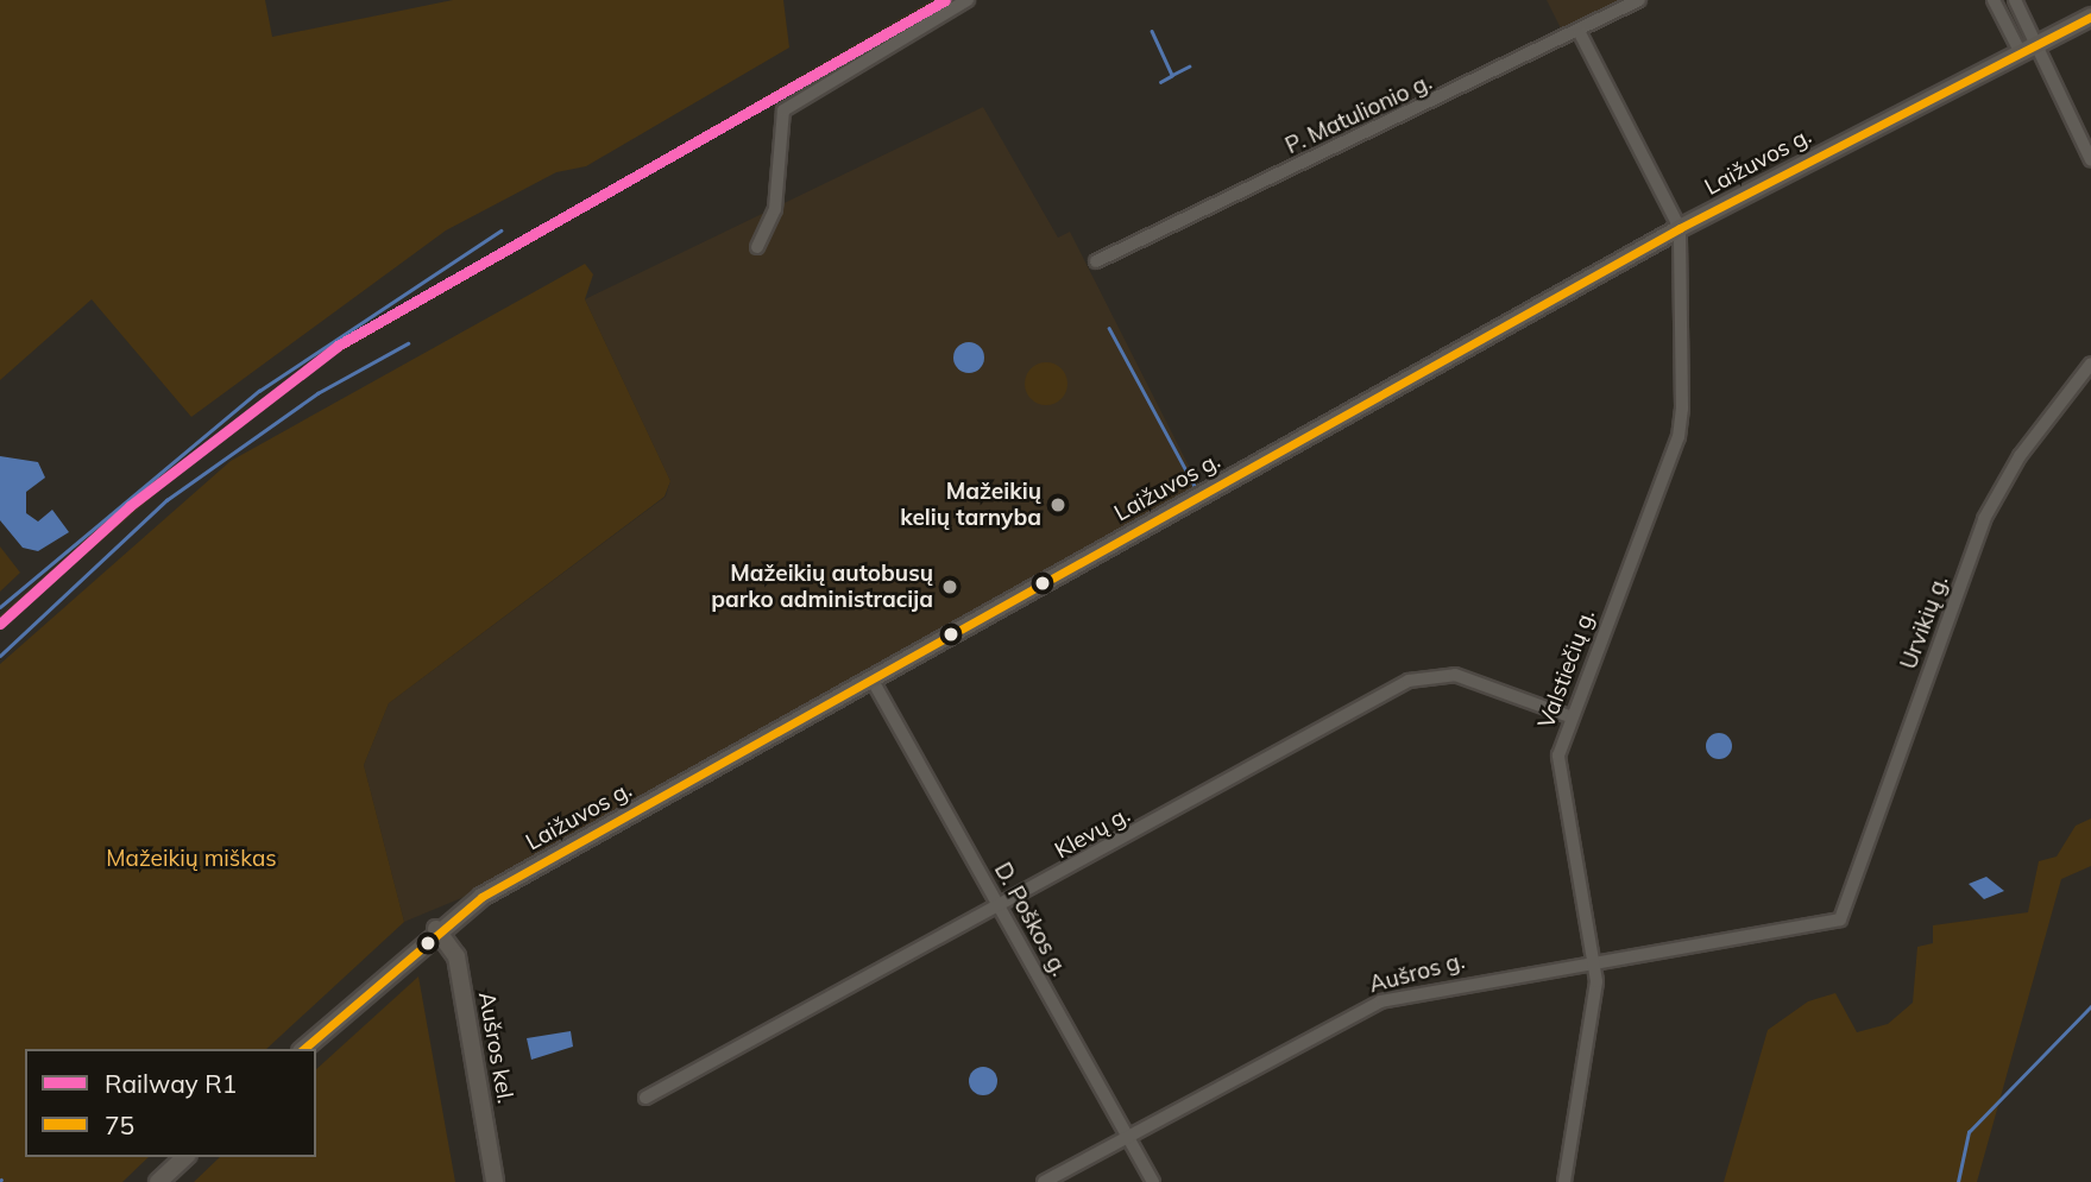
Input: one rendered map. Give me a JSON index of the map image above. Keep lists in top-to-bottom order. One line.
{"streets":{"main road":["Laižuvos g.","Aušros kel."],"street":["P. Matulionio g.","Urvikių g.","Valstiečių g.","Klevų g.","D. Poškos g.","Aušros g."]},"crossings":[["Laižuvos g.","Valstiečių g."],["Laižuvos g.","D. Poškos g."],["Laižuvos g.","Aušros kel."],["Urvikių g.","Aušros g."],["Valstiečių g.","Klevų g."],["Valstiečių g.","Aušros g."],["Klevų g.","D. Poškos g."],["D. Poškos g.","Aušros g."]],"parks":["Mažeikių miškas"],"places":["Mažeikių kelių tarnyba","Mažeikių autobusų parko administracija"],"lines":["rail line R1","transit line 75"],"legend":["Railway R1","75"]}
